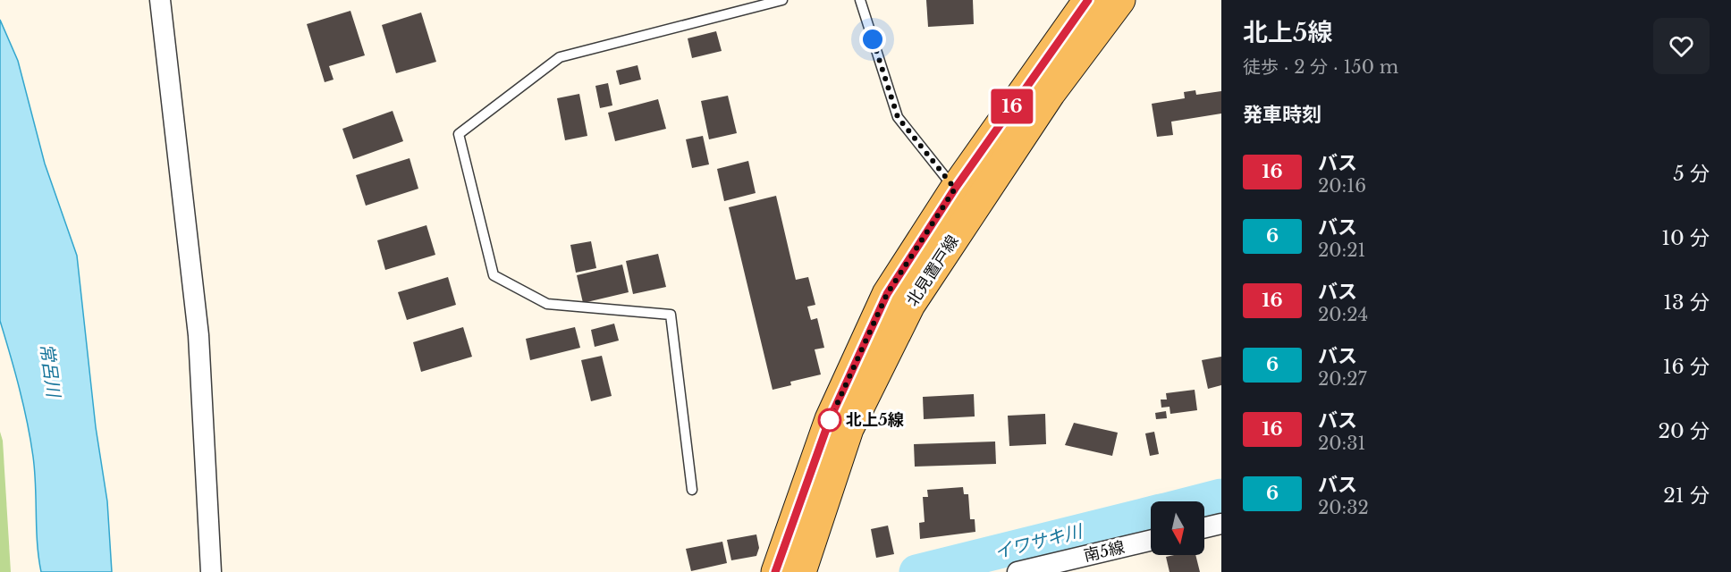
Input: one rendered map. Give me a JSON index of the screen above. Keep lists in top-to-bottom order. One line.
{"streets":{"main road":["北見置戸線"],"street":["南5線"]},"water":["常呂川","イワサキ川"],"places":["北上5線"],"lines":["bus line 16"],"north":"bottom","page":{"on_map":"16","heading":[["北上5線","徒歩 · 2 分 · 150 m"],"発車時刻"],"list":[{"mark":"16","name":"バス","note":"20:16","value":"5 分"},{"mark":"6","name":"バス","note":"20:21","value":"10 分"},{"mark":"16","name":"バス","note":"20:24","value":"13 分"},{"mark":"6","name":"バス","note":"20:27","value":"16 分"},{"mark":"16","name":"バス","note":"20:31","value":"20 分"},{"mark":"6","name":"バス","note":"20:32","value":"21 分"}]}}
